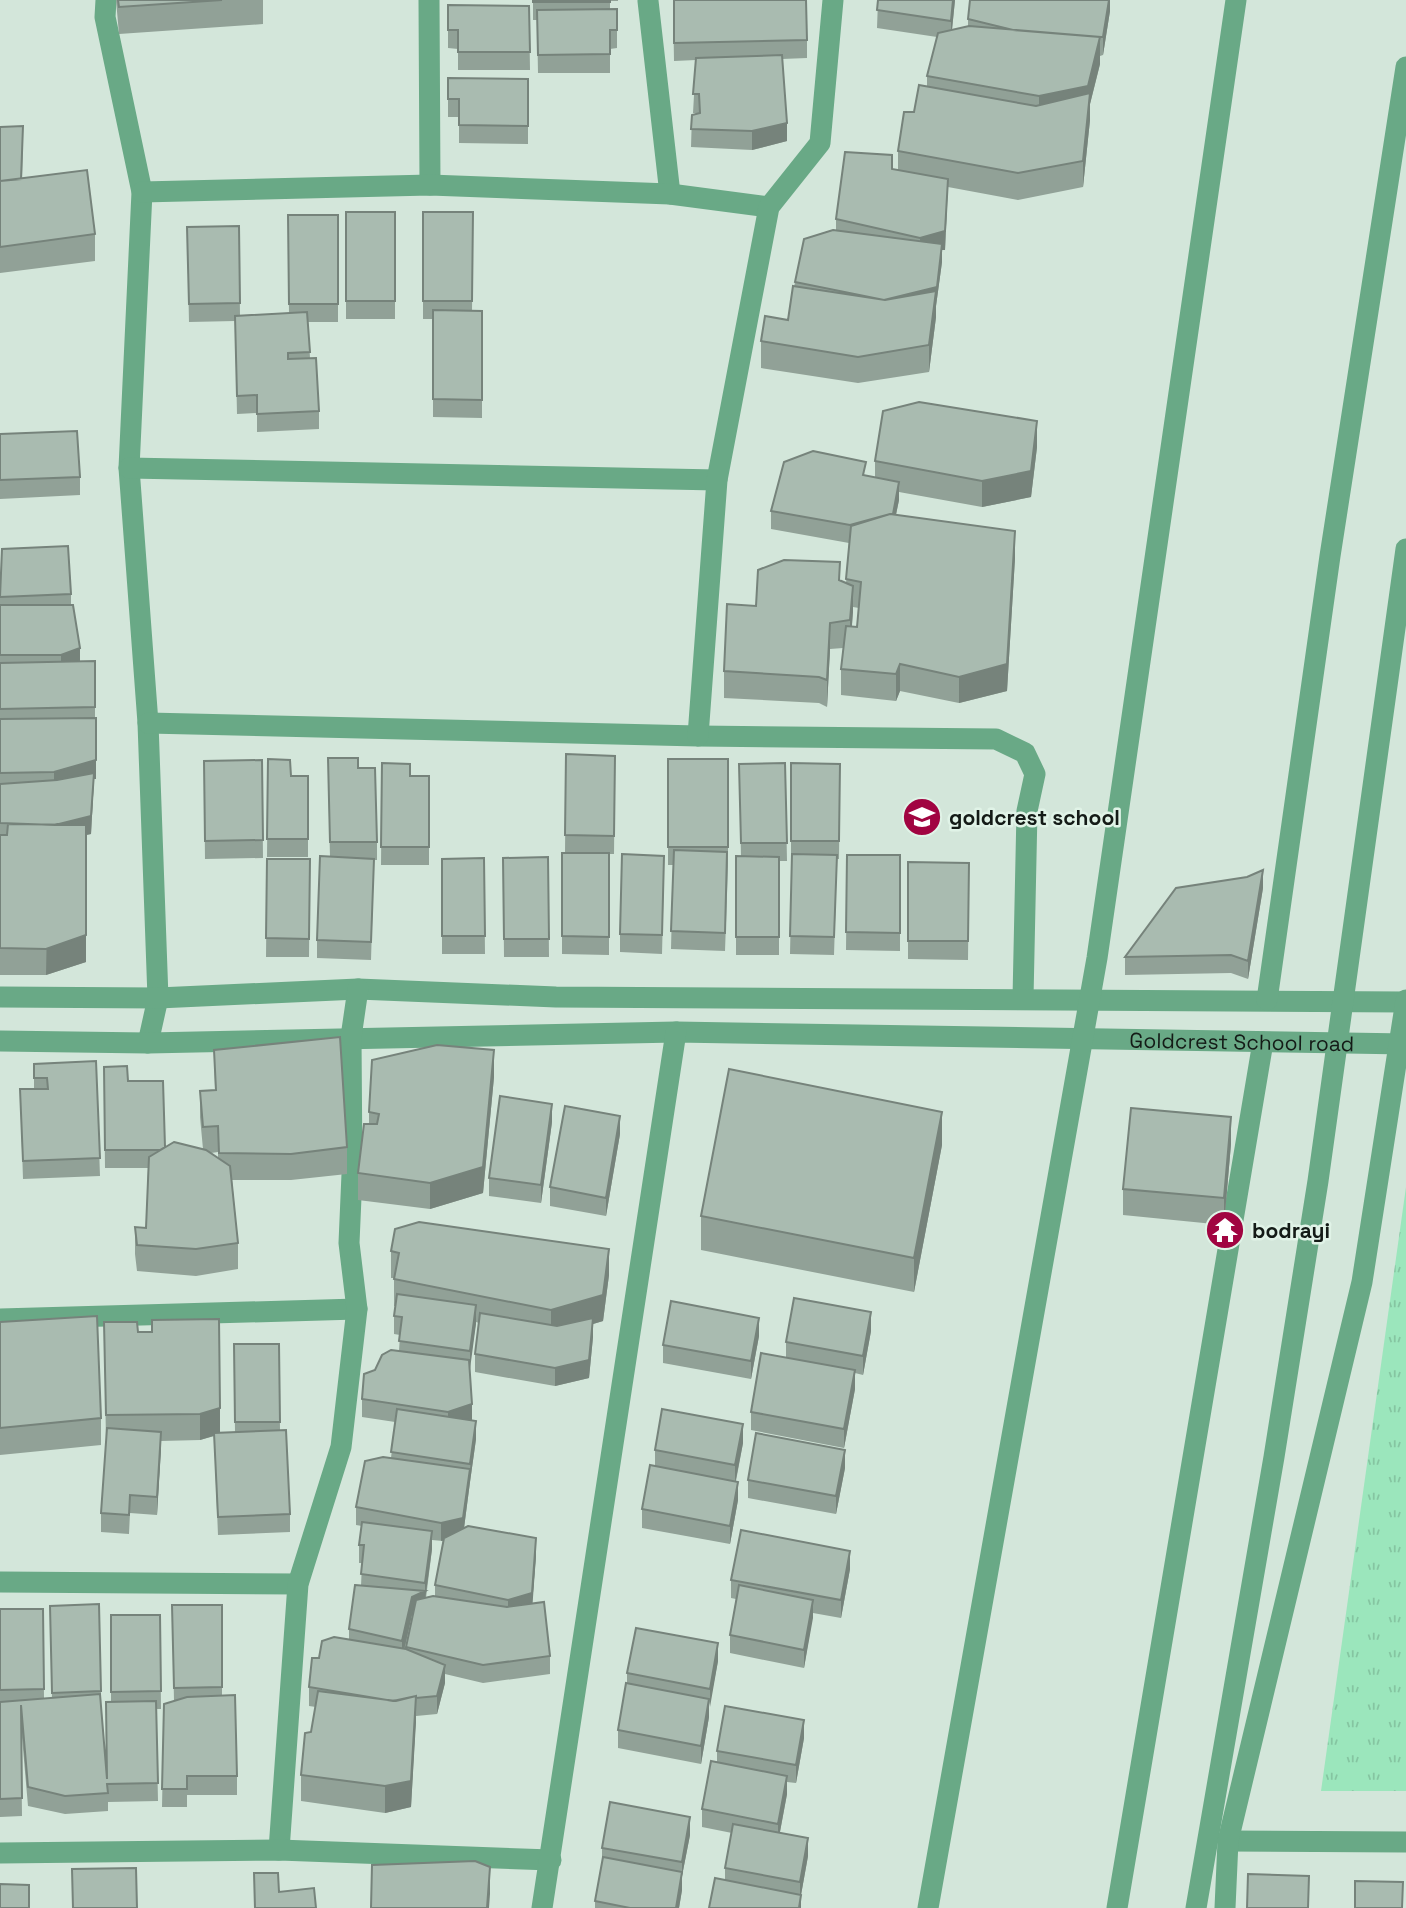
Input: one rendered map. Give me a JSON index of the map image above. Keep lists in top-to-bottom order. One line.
{"streets":{"street":["Goldcrest School road"]},"places":{"school or university":["goldcrest school"],"temple":["bodrayi"]}}
